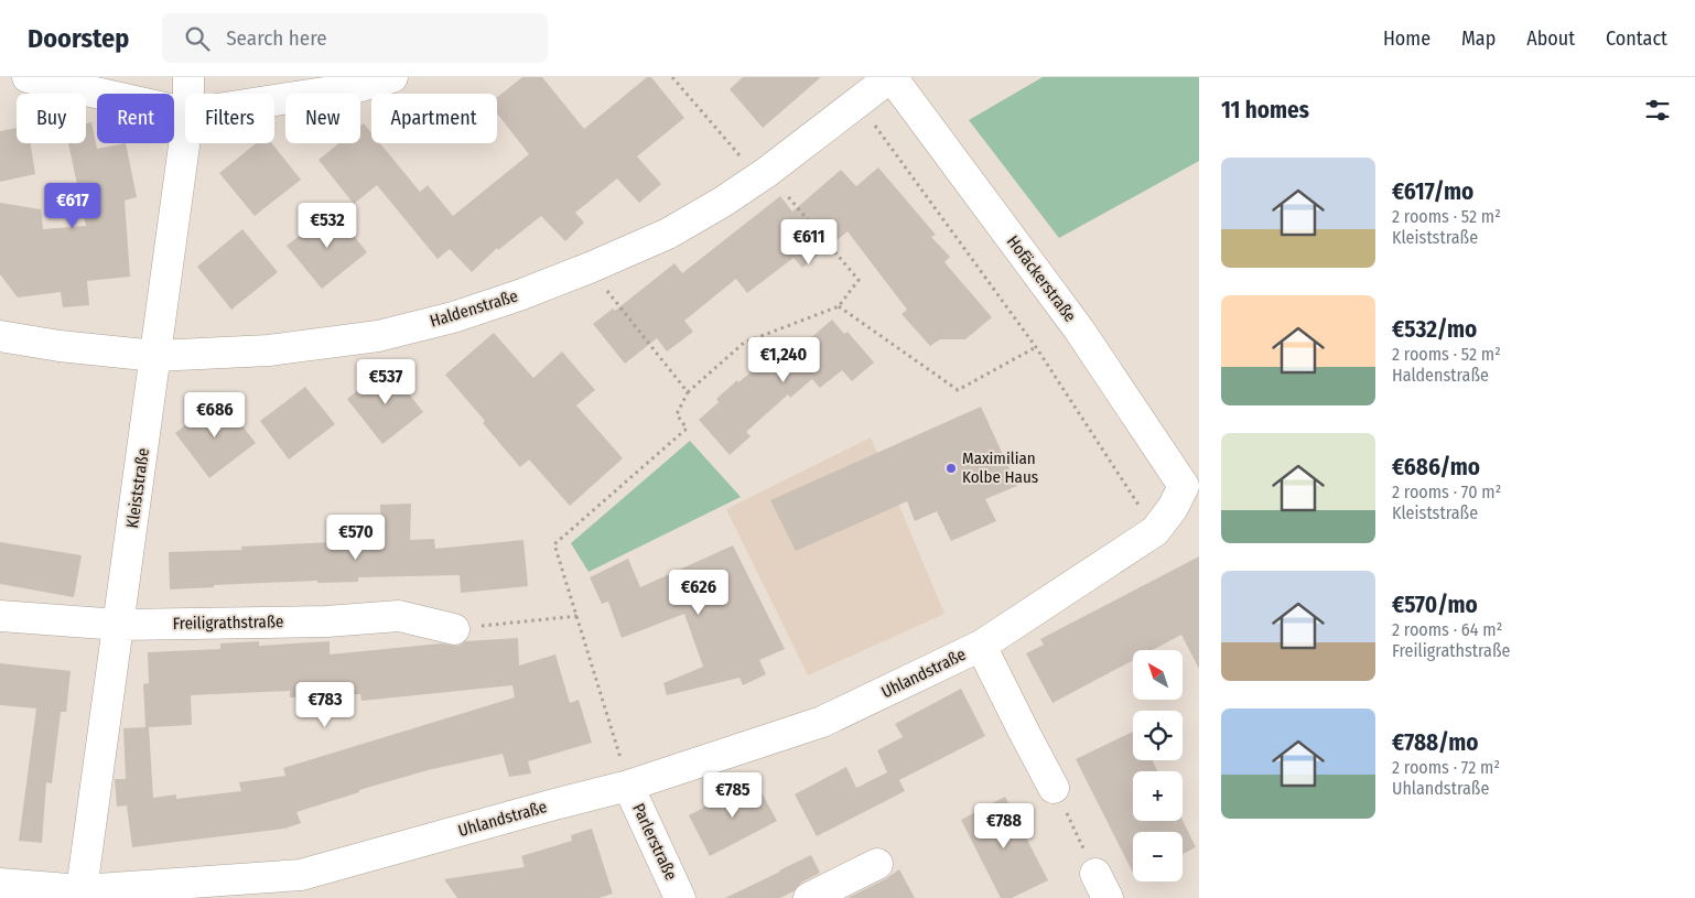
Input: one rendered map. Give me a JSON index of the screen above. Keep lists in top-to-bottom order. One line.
{"streets":{"street":["Hofäckerstraße","Haldenstraße","Kleiststraße","Freiligrathstraße","Uhlandstraße","Parlerstraße"]},"crossings":[["Hofäckerstraße","Haldenstraße"],["Hofäckerstraße","Uhlandstraße"],["Haldenstraße","Kleiststraße"],["Kleiststraße","Freiligrathstraße"],["Kleiststraße","Uhlandstraße"],["Uhlandstraße","Parlerstraße"]],"places":["Maximilian Kolbe Haus"],"north":"top left","page":{"header":"Doorstep","search":"Search here","nav":["Home","Map","About","Contact"],"heading":"11 homes","chip":["Buy","Rent","Filters","New","Apartment"],"list":[{"name":"€617/mo","note":"2 rooms · 52 m² · Kleiststraße"},{"name":"€532/mo","note":"2 rooms · 52 m² · Haldenstraße"},{"name":"€686/mo","note":"2 rooms · 70 m² · Kleiststraße"},{"name":"€570/mo","note":"2 rooms · 64 m² · Freiligrathstraße"},{"name":"€788/mo","note":"2 rooms · 72 m² · Uhlandstraße"}],"price":["€617","€532","€611","€1,240","€537","€686","€570","€626","€783","€785","€788"],"map_buttons":["+","−"]}}
